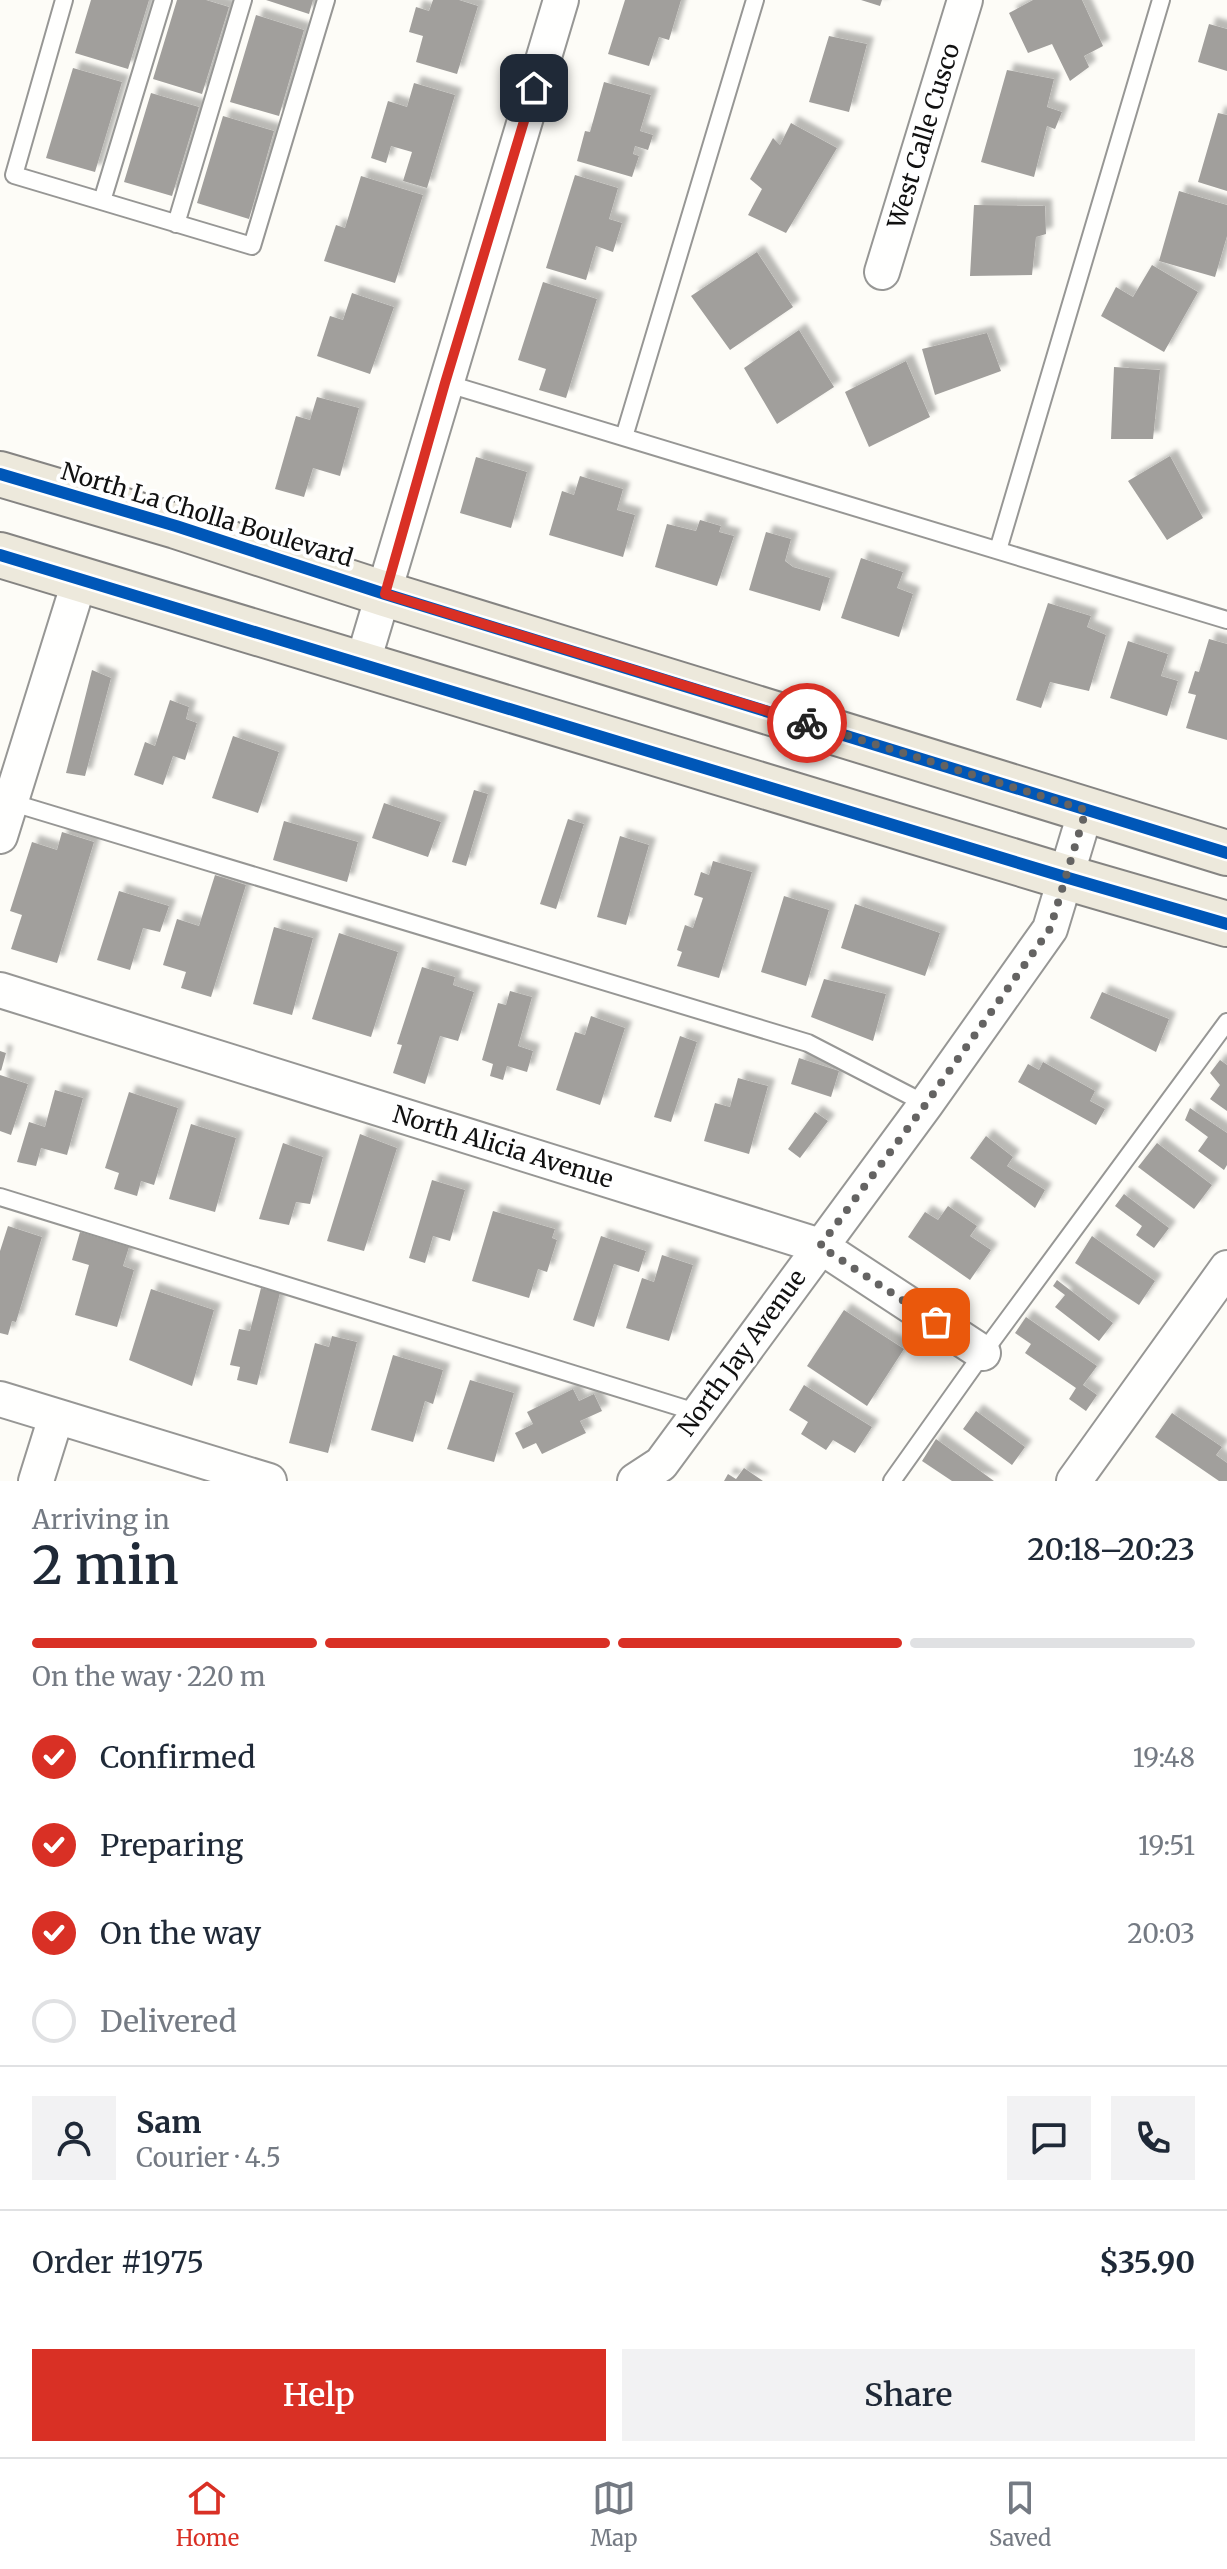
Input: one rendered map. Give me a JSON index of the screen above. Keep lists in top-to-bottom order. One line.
{"streets":{"main road":["North La Cholla Boulevard"],"street":["West Calle Cusco","North Alicia Avenue","North Jay Avenue"]},"crossings":[["North La Cholla Boulevard","North Jay Avenue"],["North Alicia Avenue","North Jay Avenue"]],"page":{"heading":["2 min","Arriving in","20:18–20:23"],"panel":["Sam","Courier · 4.5","Order #1975","$35.90"],"bar":"On the way · 220 m","list":[["Confirmed","19:48"],["Preparing","19:51"],["On the way","20:03"],"Delivered"],"buttons":["Help","Share"],"tabs":["Home","Map","Saved"]}}
